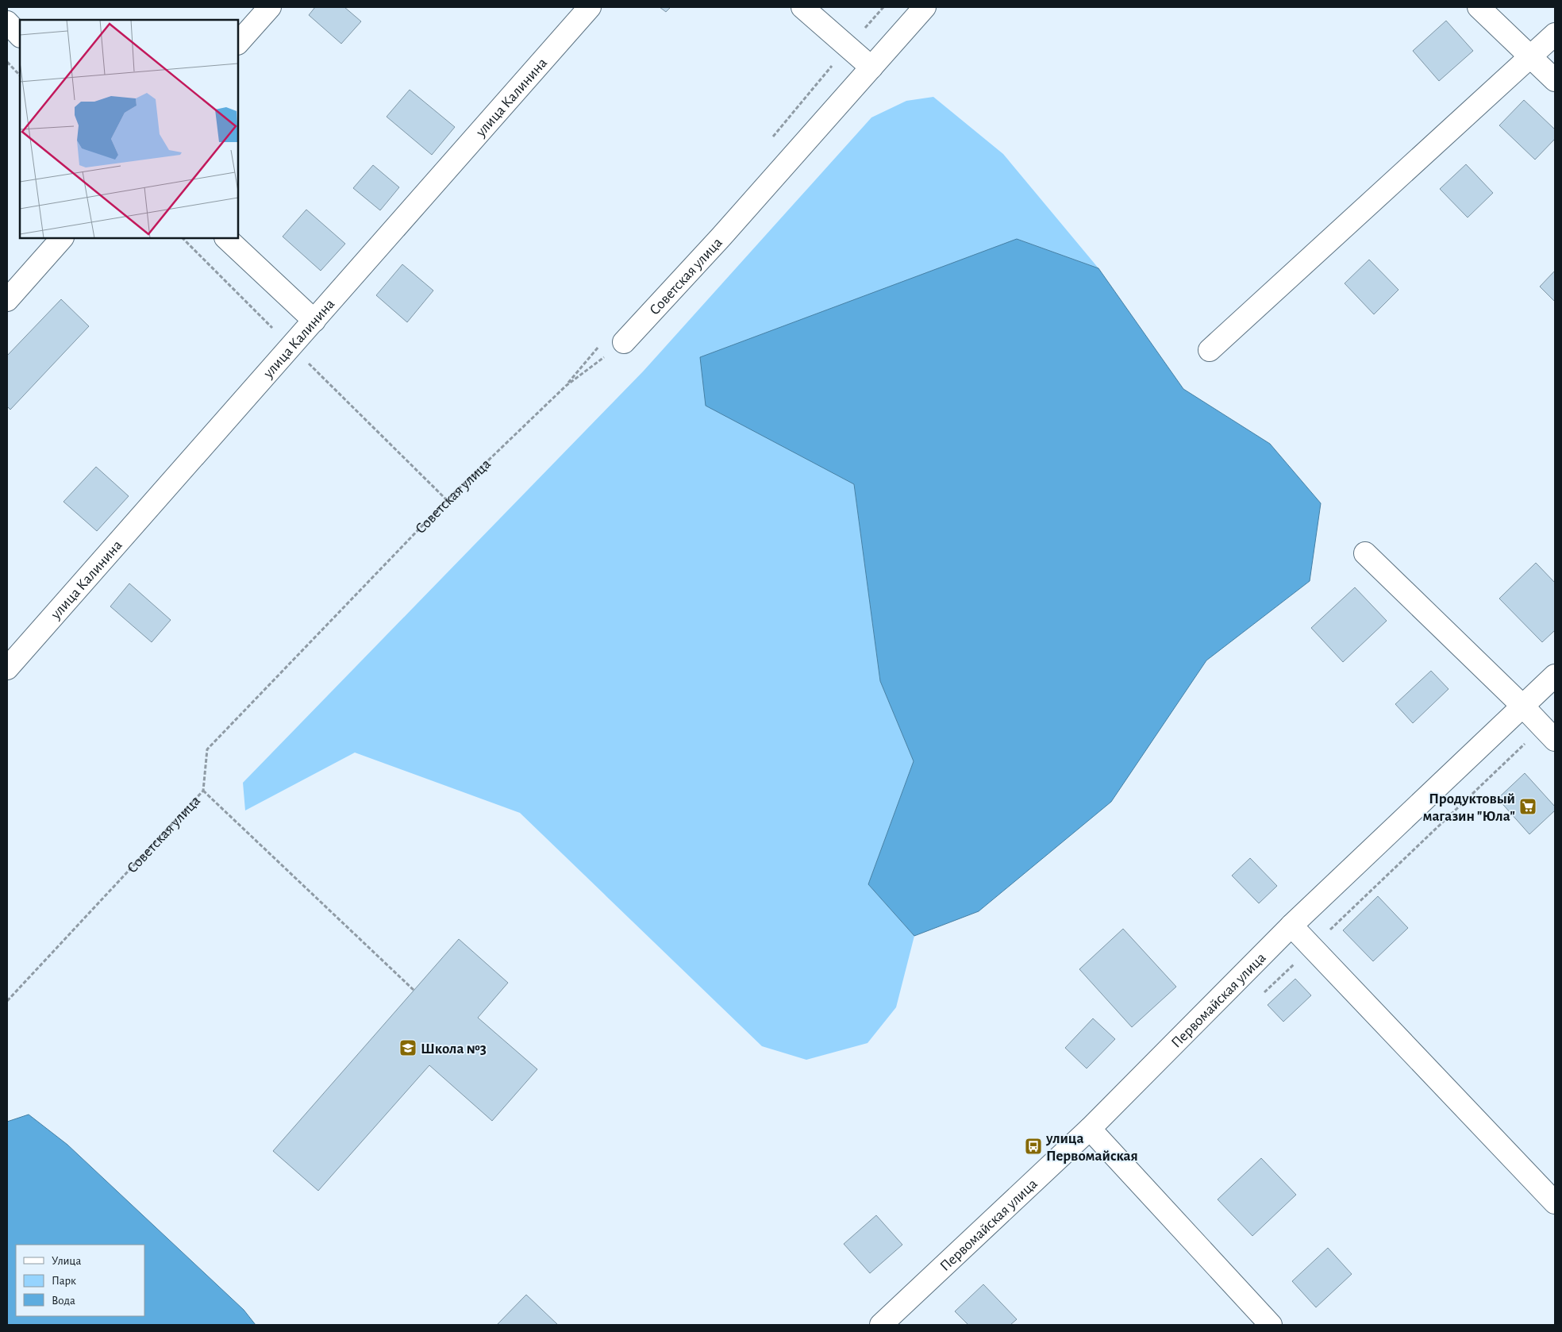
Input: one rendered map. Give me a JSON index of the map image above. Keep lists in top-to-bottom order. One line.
{"streets":{"street":["улица Калинина","Советская улица","Первомайская улица"]},"places":{"supermarket":["Продуктовый магазин \"Юла\""],"school or university":["Школа №3"],"bus stop":["улица Первомайская"]},"legend":["Улица","Парк","Вода"]}
